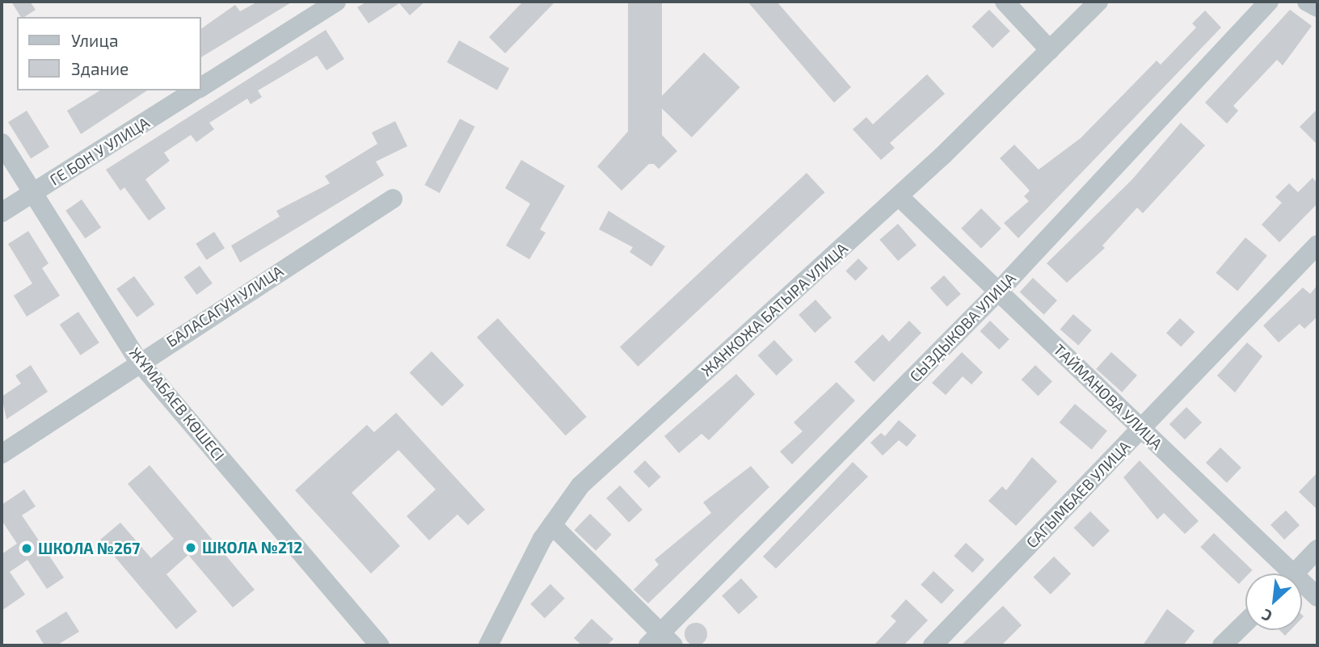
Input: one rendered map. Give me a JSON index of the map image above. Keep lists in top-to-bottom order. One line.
{"streets":{"street":["ГЕ БОН У УЛИЦА","БАЛАСАГУН УЛИЦА","ЖАНКОЖА БАТЫРА УЛИЦА","СЫЗДЫКОВА УЛИЦА","ТАЙМАНОВА УЛИЦА","ЖҰМАБАЕВ КӨШЕСІ","САГЫМБАЕВ УЛИЦА"]},"crossings":[["ГЕ БОН У УЛИЦА","ЖҰМАБАЕВ КӨШЕСІ"],["БАЛАСАГУН УЛИЦА","ЖҰМАБАЕВ КӨШЕСІ"],["ЖАНКОЖА БАТЫРА УЛИЦА","ТАЙМАНОВА УЛИЦА"],["СЫЗДЫКОВА УЛИЦА","ТАЙМАНОВА УЛИЦА"],["ТАЙМАНОВА УЛИЦА","САГЫМБАЕВ УЛИЦА"]],"places":["ШКОЛА №212","ШКОЛА №267"],"legend":["Улица","Здание"],"north":"bottom left"}
